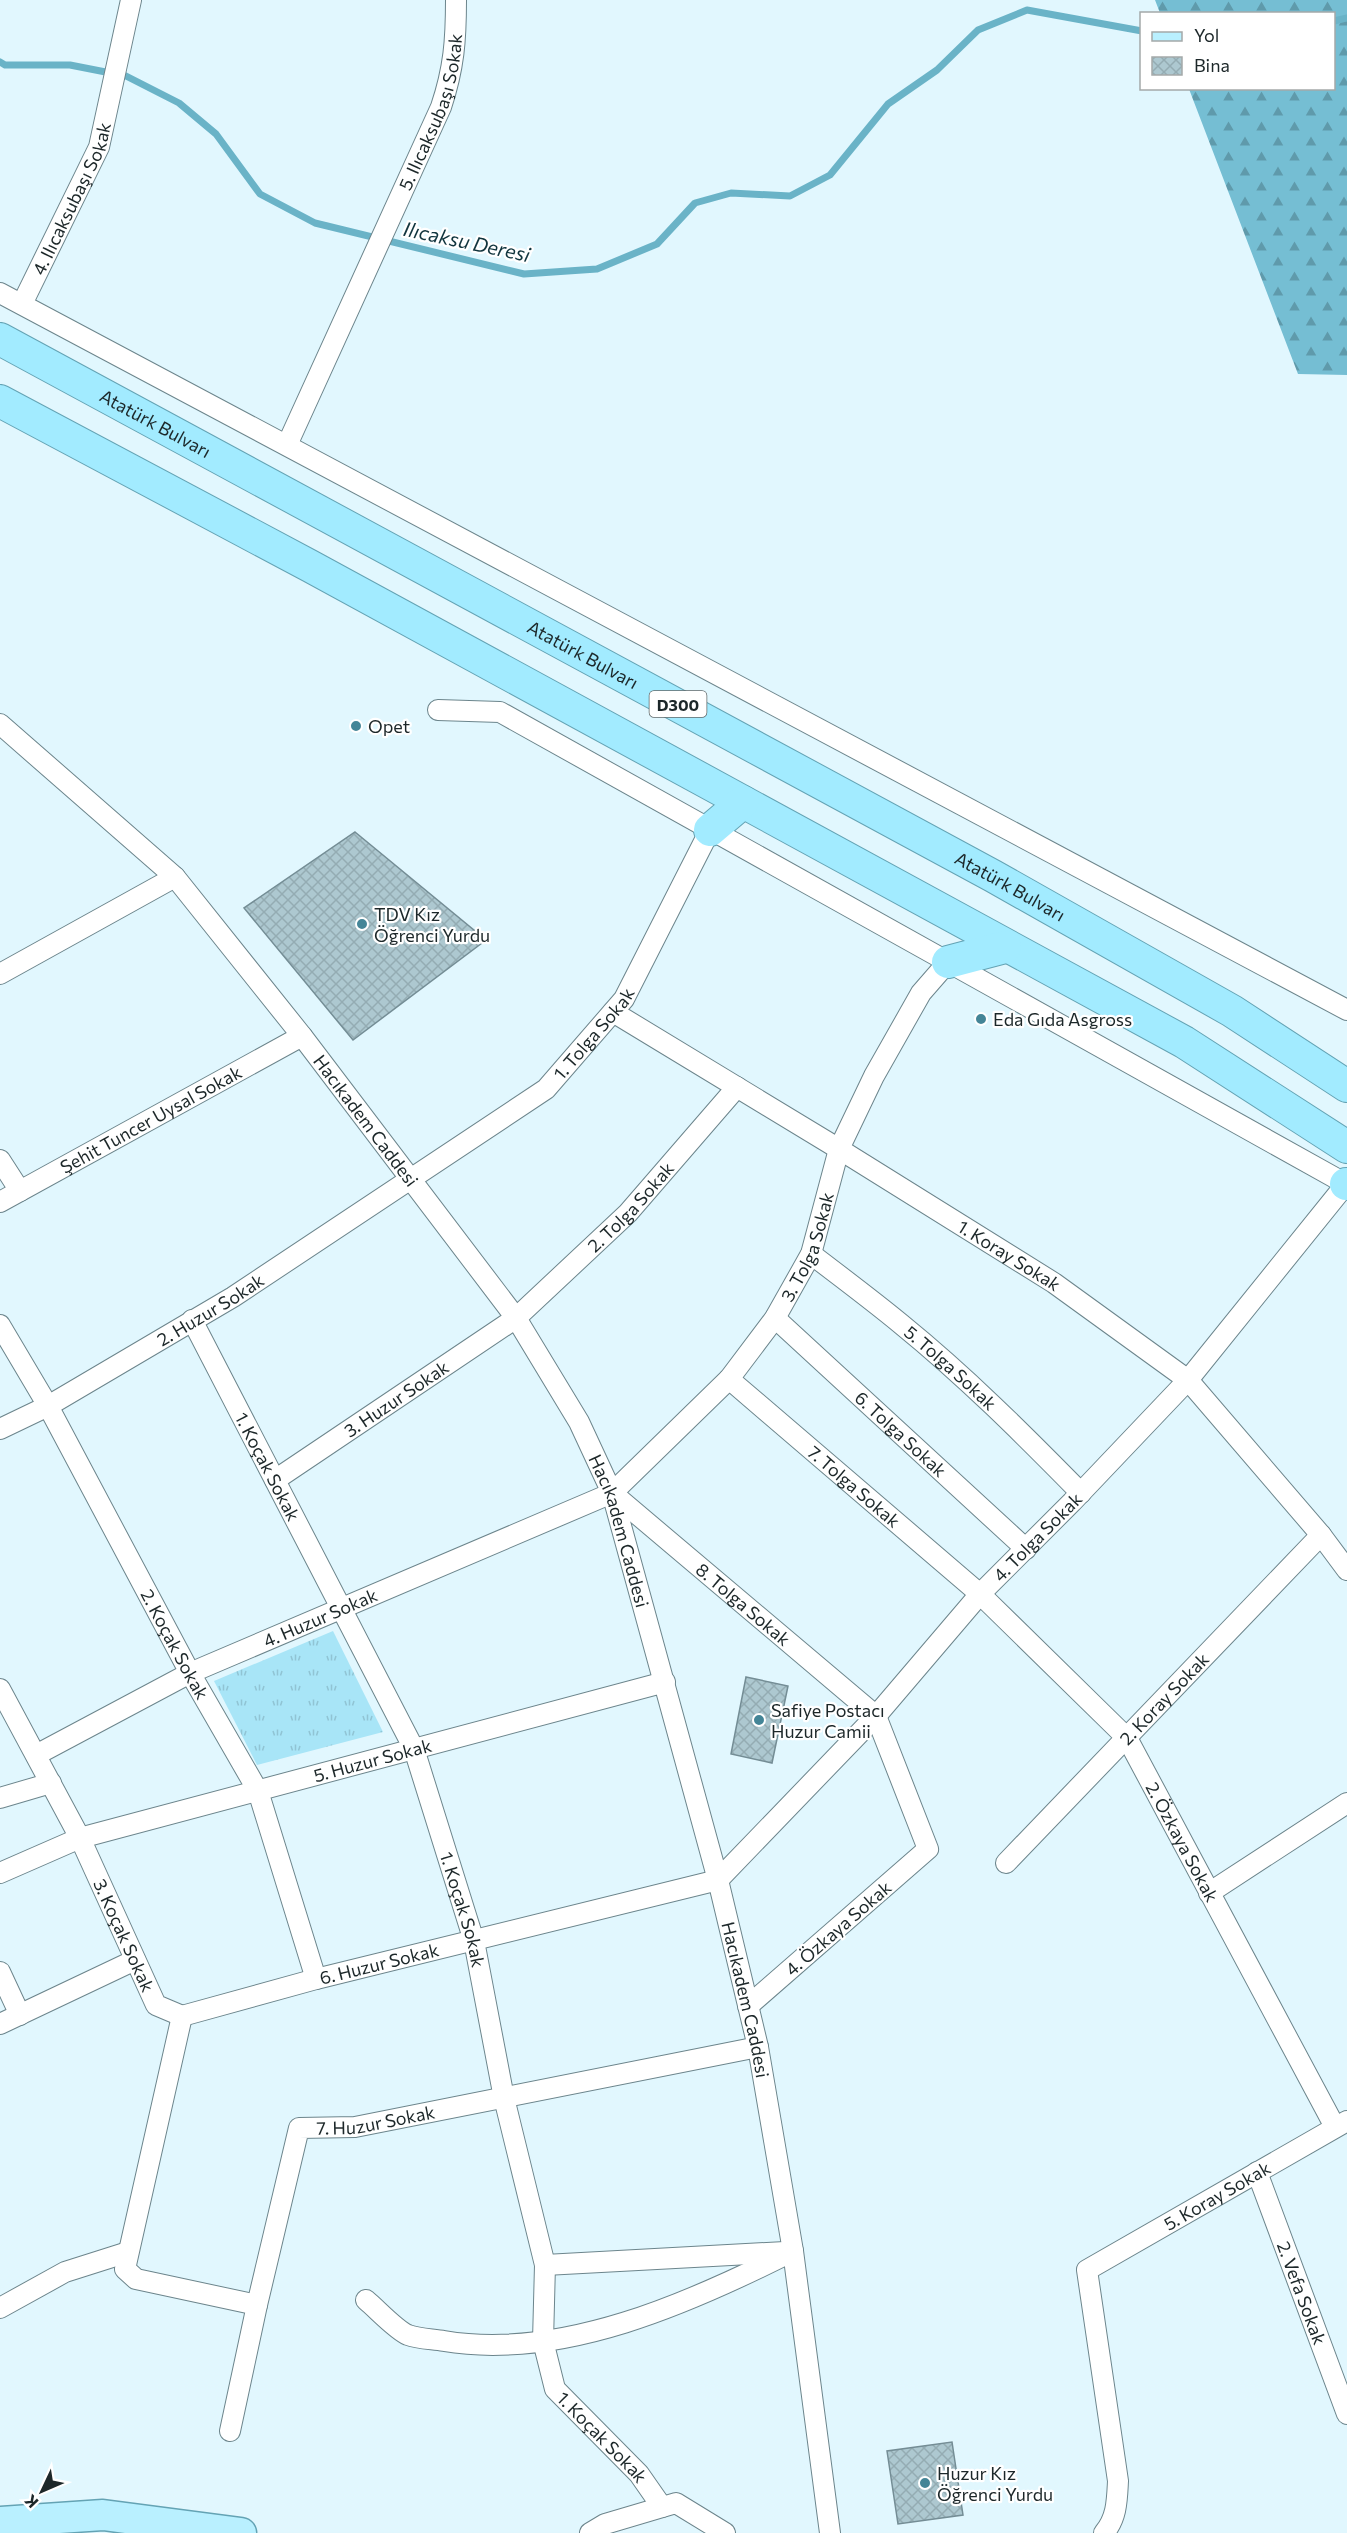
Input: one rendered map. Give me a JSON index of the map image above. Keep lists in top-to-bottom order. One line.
{"streets":{"highway":["Atatürk Bulvarı","D300"],"street":["5. Ilıcaksubaşı Sokak","4. Ilıcaksubaşı Sokak","1. Tolga Sokak","Şehit Tuncer Uysal Sokak","Hacıkadem Caddesi","2. Tolga Sokak","3. Tolga Sokak","1. Koray Sokak","2. Huzur Sokak","5. Tolga Sokak","3. Huzur Sokak","6. Tolga Sokak","1. Koçak Sokak","7. Tolga Sokak","4. Tolga Sokak","8. Tolga Sokak","4. Huzur Sokak","2. Koçak Sokak","2. Koray Sokak","5. Huzur Sokak","2. Özkaya Sokak","4. Özkaya Sokak","3. Koçak Sokak","6. Huzur Sokak","7. Huzur Sokak","5. Koray Sokak","2. Vefa Sokak"]},"crossings":[["1. Tolga Sokak","Hacıkadem Caddesi"],["1. Tolga Sokak","1. Koray Sokak"],["1. Tolga Sokak","2. Huzur Sokak"],["Şehit Tuncer Uysal Sokak","Hacıkadem Caddesi"],["Hacıkadem Caddesi","2. Tolga Sokak"],["Hacıkadem Caddesi","3. Tolga Sokak"],["Hacıkadem Caddesi","2. Huzur Sokak"],["Hacıkadem Caddesi","3. Huzur Sokak"],["Hacıkadem Caddesi","4. Tolga Sokak"],["Hacıkadem Caddesi","8. Tolga Sokak"],["Hacıkadem Caddesi","4. Huzur Sokak"],["Hacıkadem Caddesi","5. Huzur Sokak"],["Hacıkadem Caddesi","4. Özkaya Sokak"],["Hacıkadem Caddesi","6. Huzur Sokak"],["Hacıkadem Caddesi","7. Huzur Sokak"],["2. Tolga Sokak","1. Koray Sokak"],["2. Tolga Sokak","3. Huzur Sokak"],["3. Tolga Sokak","1. Koray Sokak"],["3. Tolga Sokak","5. Tolga Sokak"],["3. Tolga Sokak","6. Tolga Sokak"],["3. Tolga Sokak","7. Tolga Sokak"],["3. Tolga Sokak","8. Tolga Sokak"],["3. Tolga Sokak","4. Huzur Sokak"],["1. Koray Sokak","4. Tolga Sokak"],["1. Koray Sokak","2. Koray Sokak"],["2. Huzur Sokak","1. Koçak Sokak"],["2. Huzur Sokak","2. Koçak Sokak"],["5. Tolga Sokak","4. Tolga Sokak"],["3. Huzur Sokak","1. Koçak Sokak"],["6. Tolga Sokak","4. Tolga Sokak"],["1. Koçak Sokak","4. Huzur Sokak"],["1. Koçak Sokak","5. Huzur Sokak"],["1. Koçak Sokak","6. Huzur Sokak"],["1. Koçak Sokak","7. Huzur Sokak"],["7. Tolga Sokak","4. Tolga Sokak"],["7. Tolga Sokak","2. Özkaya Sokak"],["4. Tolga Sokak","8. Tolga Sokak"],["4. Tolga Sokak","2. Özkaya Sokak"],["4. Tolga Sokak","4. Özkaya Sokak"],["4. Tolga Sokak","6. Huzur Sokak"],["8. Tolga Sokak","4. Huzur Sokak"],["8. Tolga Sokak","4. Özkaya Sokak"],["4. Huzur Sokak","2. Koçak Sokak"],["4. Huzur Sokak","3. Koçak Sokak"],["2. Koçak Sokak","5. Huzur Sokak"],["2. Koçak Sokak","6. Huzur Sokak"],["2. Koray Sokak","2. Özkaya Sokak"],["5. Huzur Sokak","3. Koçak Sokak"],["2. Özkaya Sokak","5. Koray Sokak"],["3. Koçak Sokak","6. Huzur Sokak"],["5. Koray Sokak","2. Vefa Sokak"]],"water":["Ilıcaksu Deresi"],"places":["Opet","TDV Kız Öğrenci Yurdu","Eda Gıda Asgross","Safiye Postacı Huzur Camii","Huzur Kız Öğrenci Yurdu"],"legend":["Yol","Bina"],"north":"bottom left"}
